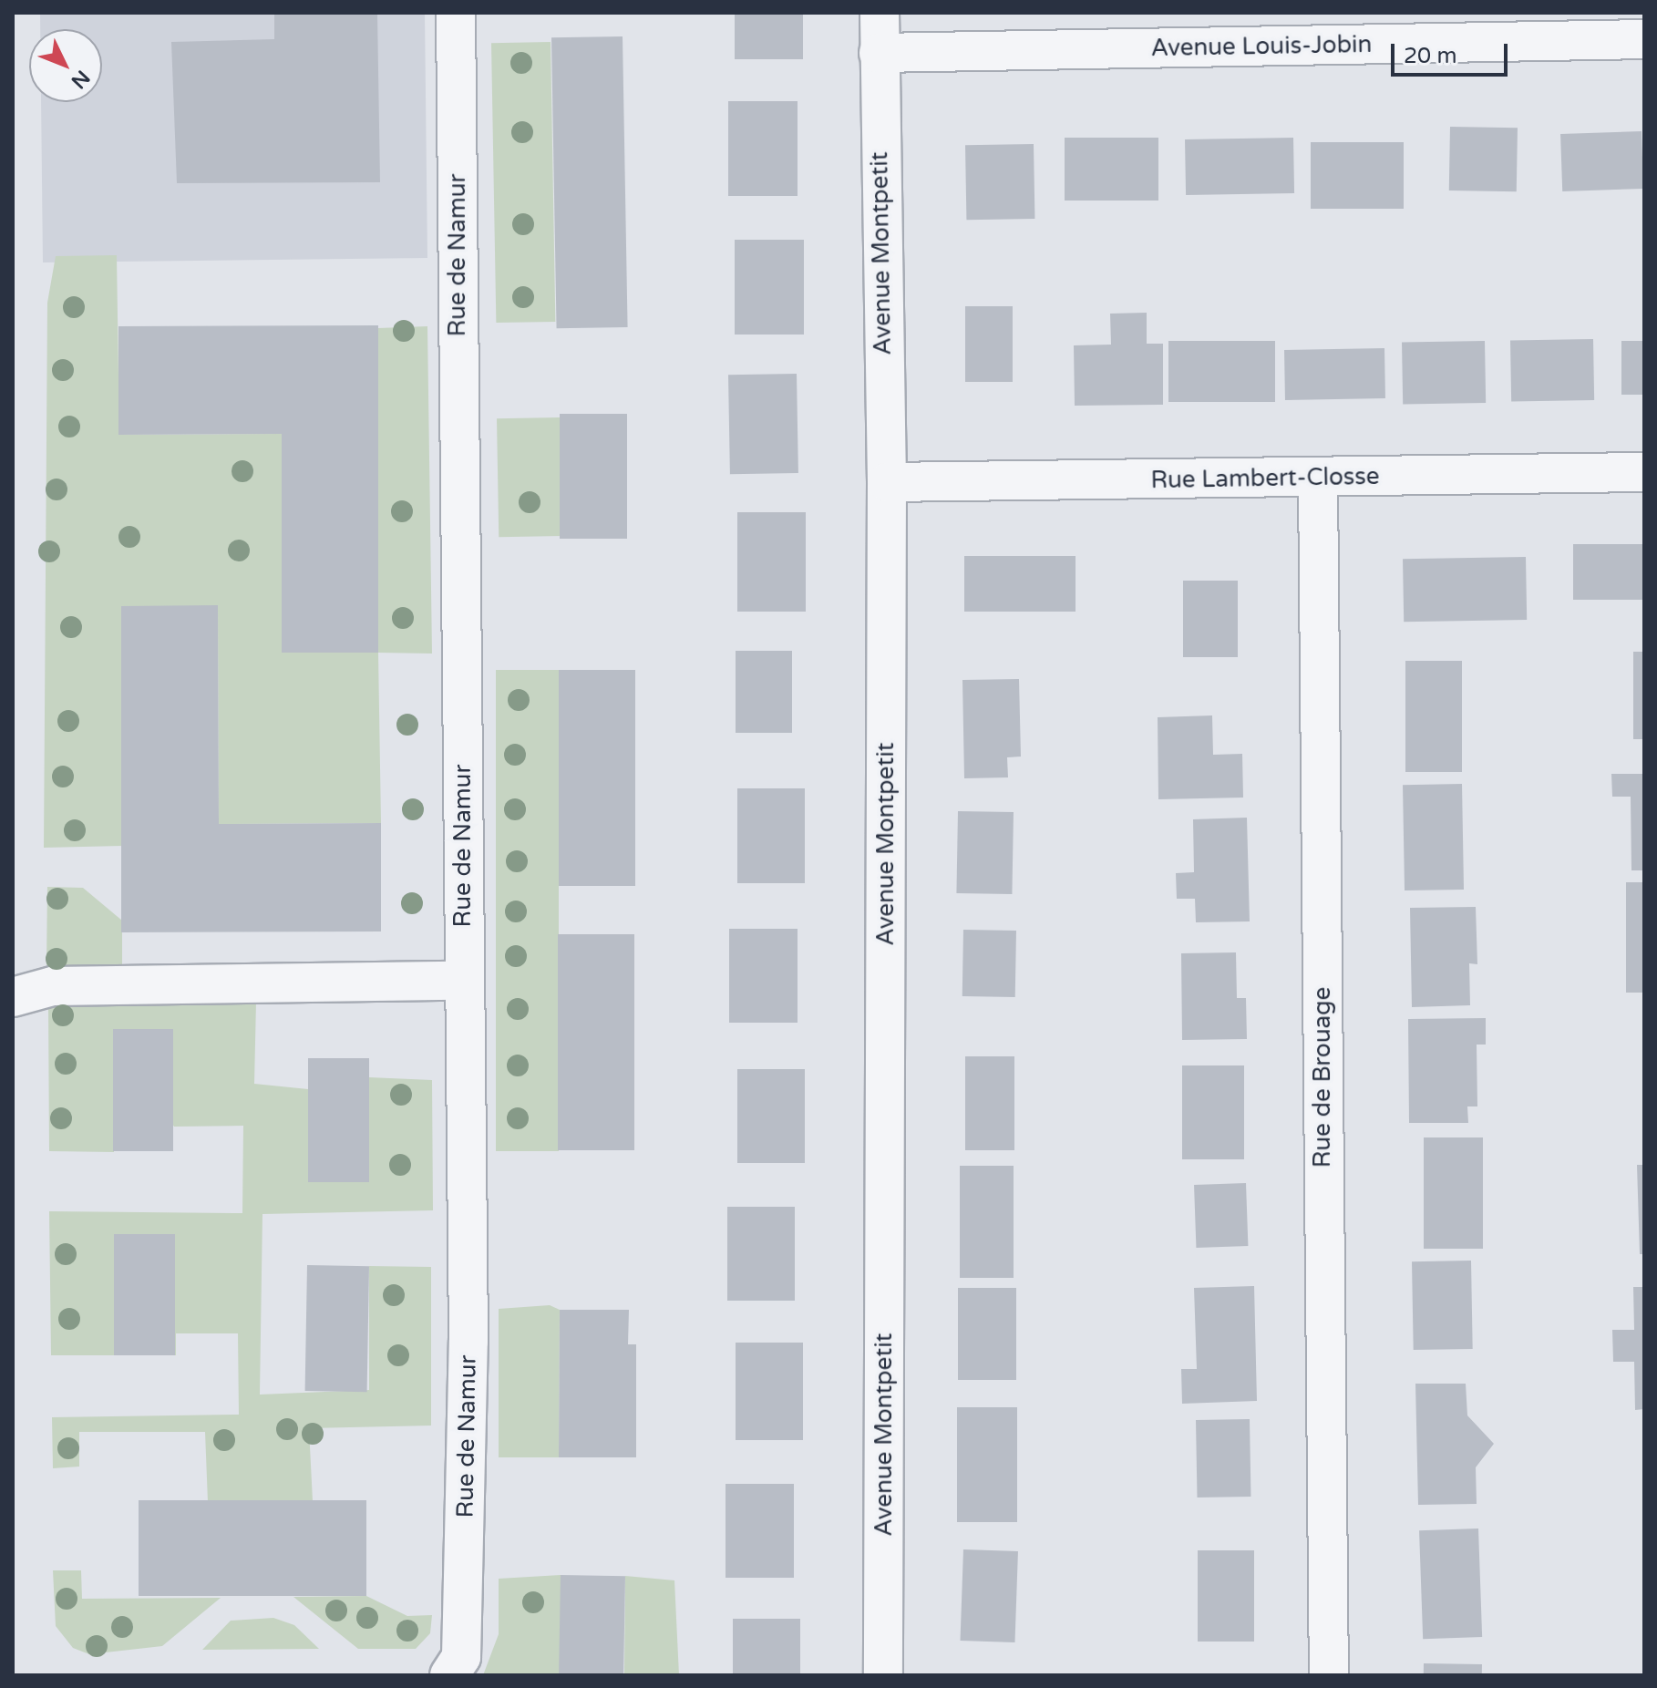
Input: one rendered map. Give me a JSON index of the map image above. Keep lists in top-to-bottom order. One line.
{"streets":{"street":["Avenue Louis-Jobin","Avenue Montpetit","Rue de Namur","Rue Lambert-Closse","Rue de Brouage"]},"crossings":[["Avenue Louis-Jobin","Avenue Montpetit"],["Avenue Montpetit","Rue Lambert-Closse"],["Rue Lambert-Closse","Rue de Brouage"]],"scale_bar":"20 m","north":"bottom right"}
